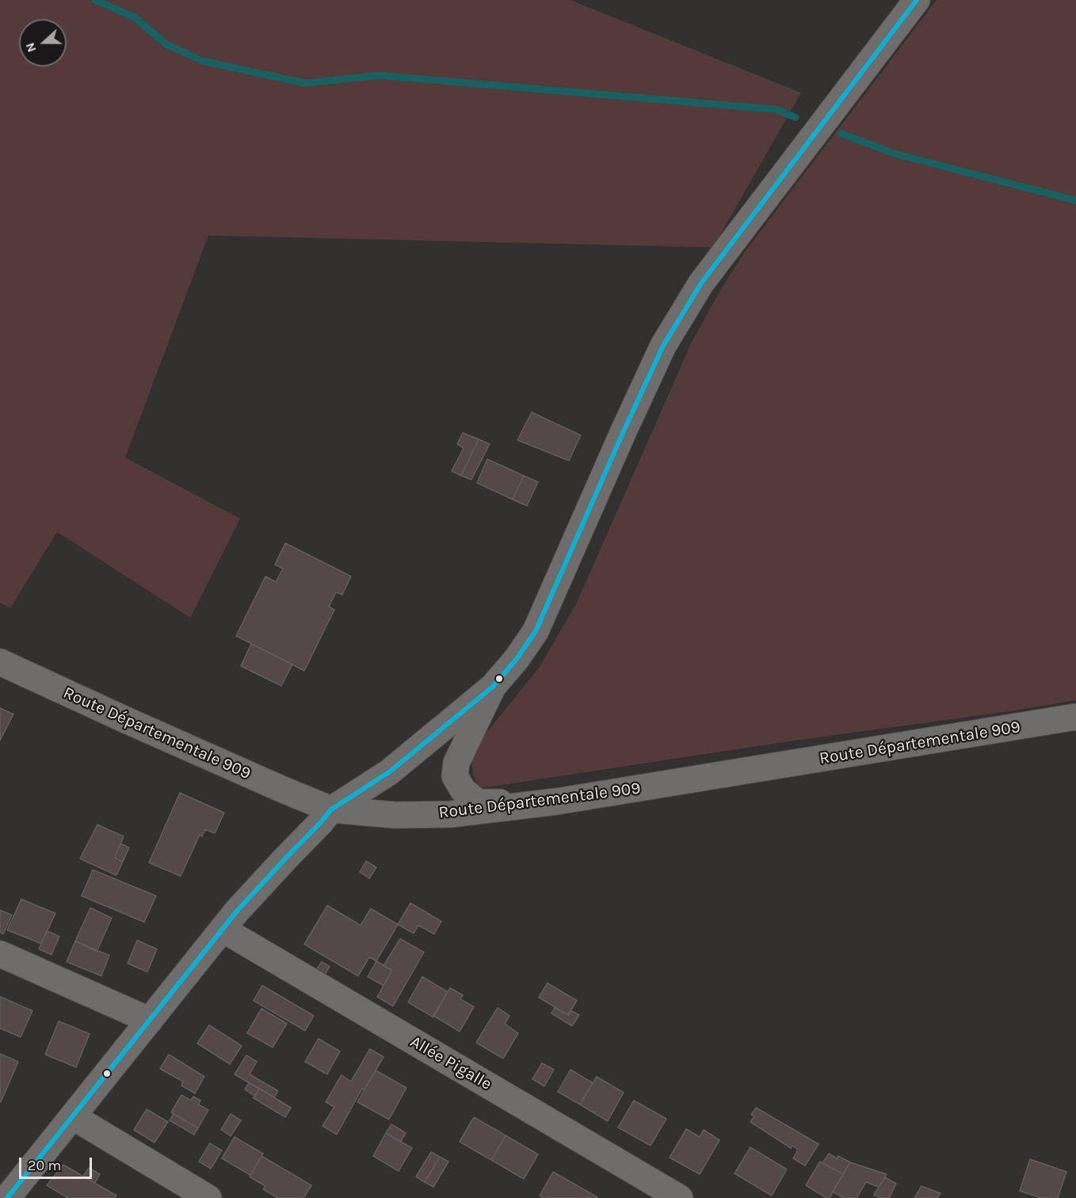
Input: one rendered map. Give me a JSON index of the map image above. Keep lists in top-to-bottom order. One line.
{"streets":{"street":["Route Départementale 909","Allée Pigalle"]},"scale_bar":"20 m","north":"left"}
